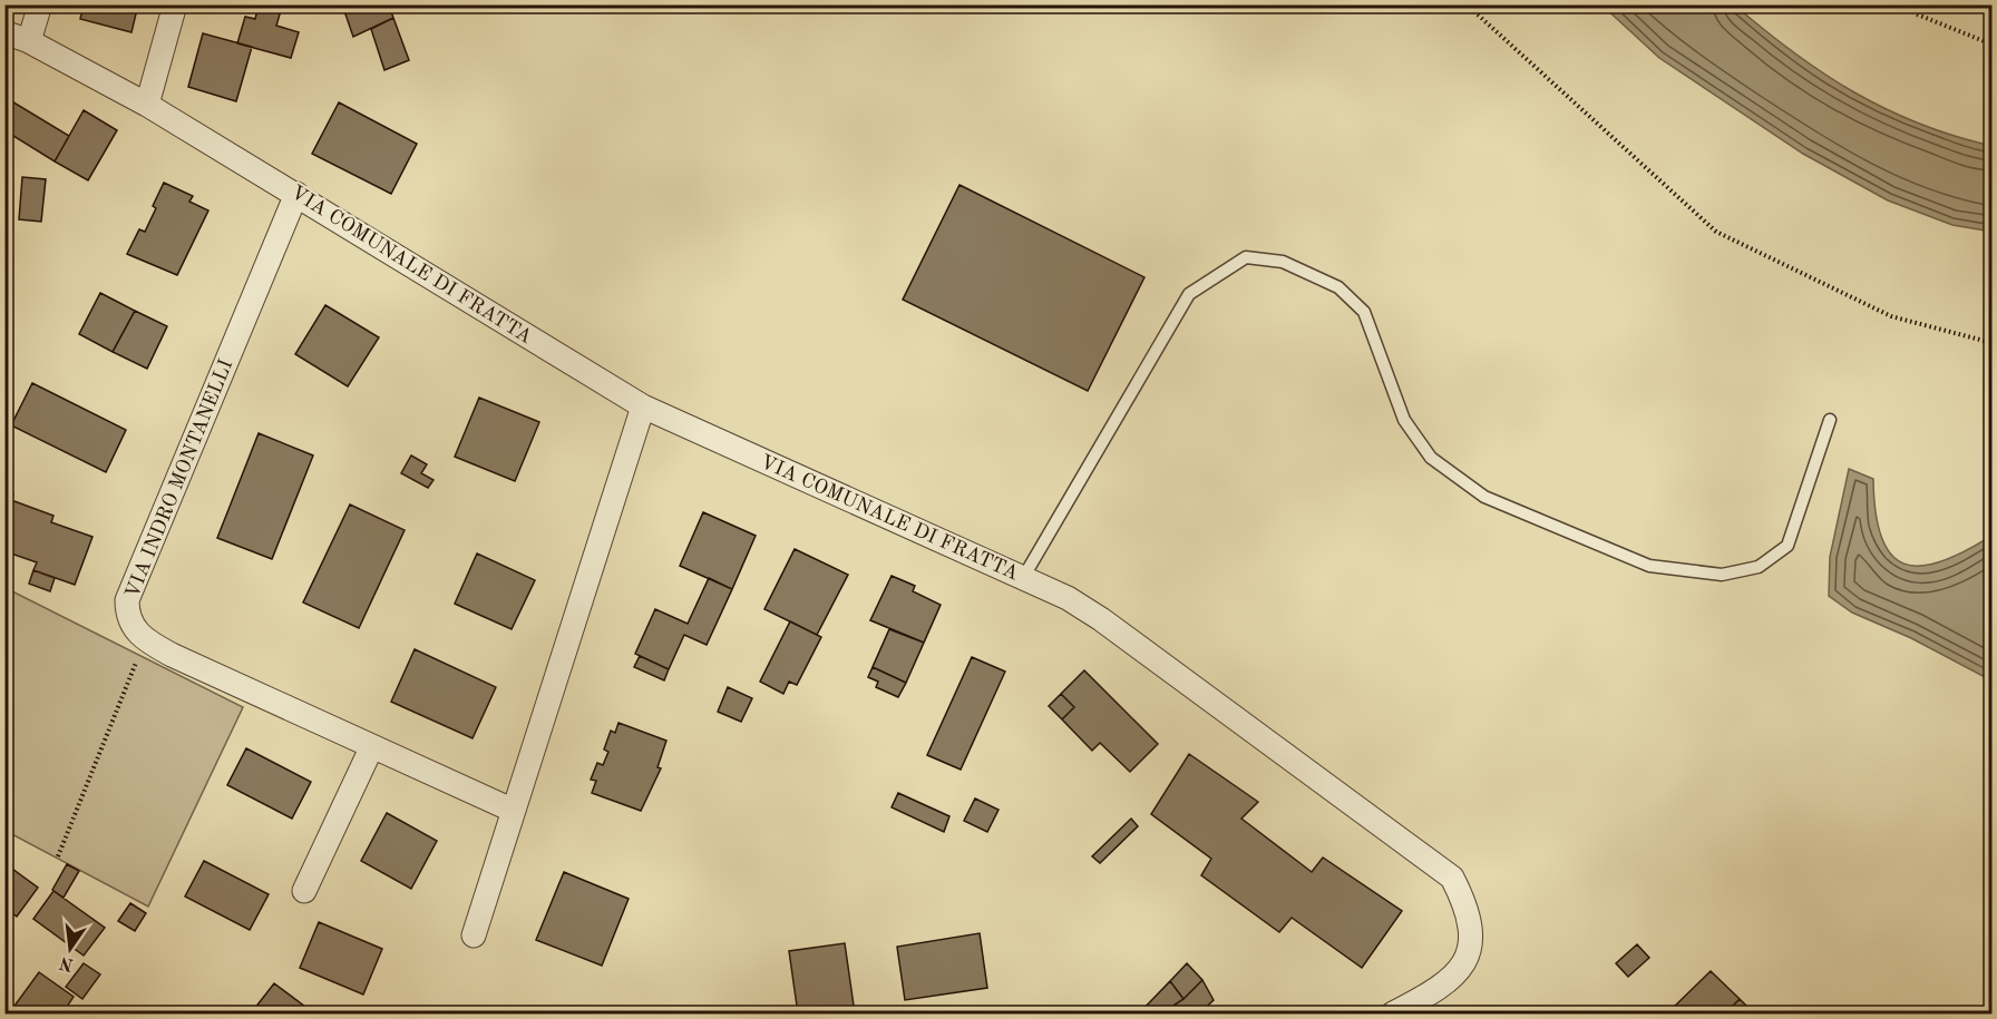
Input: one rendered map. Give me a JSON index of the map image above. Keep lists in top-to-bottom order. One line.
{"streets":{"street":["VIA COMUNALE DI FRATTA","VIA INDRO MONTANELLI"]},"crossings":[["VIA COMUNALE DI FRATTA","VIA INDRO MONTANELLI"]],"north":"bottom"}
